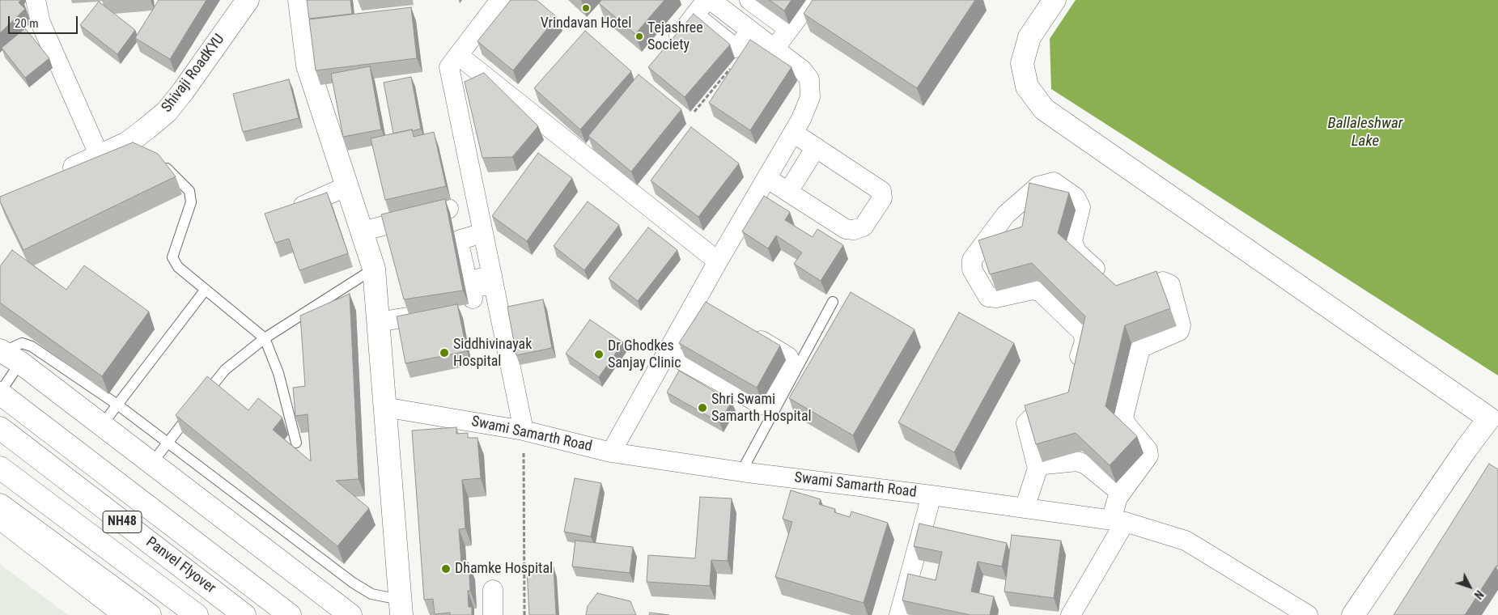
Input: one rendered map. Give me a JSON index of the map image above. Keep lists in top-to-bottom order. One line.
{"streets":{"main road":["Shivaji RoadKYU","NH48","Panvel Flyover"],"street":["Swami Samarth Road"]},"water":["Ballaleshwar Lake"],"places":["Vrindavan Hotel","Tejashree Society","Siddhivinayak Hospital","Dr Ghodkes Sanjay Clinic","Shri Swami Samarth Hospital","Dhamke Hospital"],"scale_bar":"20 m","north":"bottom right"}
